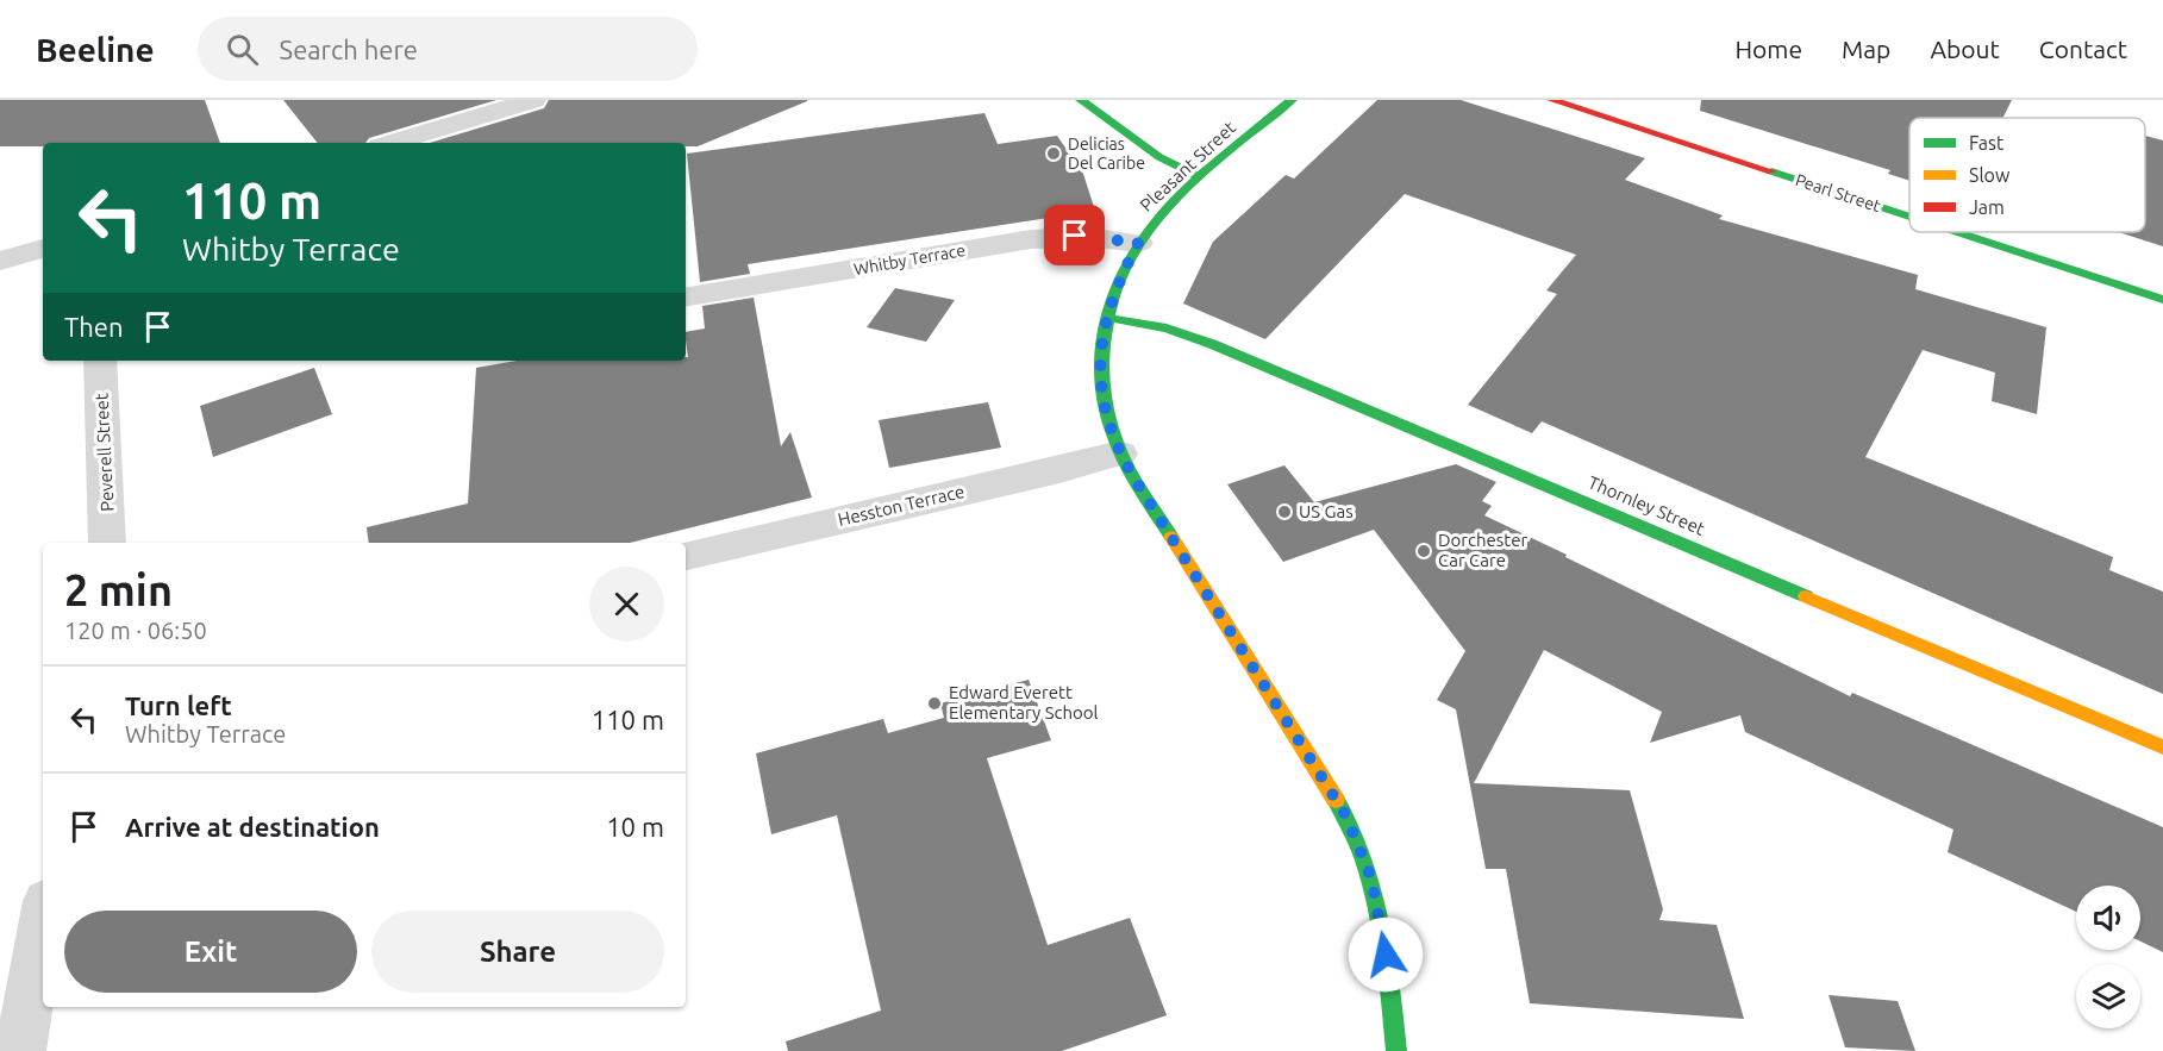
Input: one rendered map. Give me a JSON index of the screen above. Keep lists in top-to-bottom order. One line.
{"streets":{"street":["Pleasant Street","Pearl Street","Whitby Terrace","Peverell Street","Hesston Terrace","Thornley Street"]},"crossings":[["Pleasant Street","Whitby Terrace"],["Pleasant Street","Hesston Terrace"],["Pleasant Street","Thornley Street"]],"places":["Delicias Del Caribe","US Gas","Dorchester Car Care","Edward Everett Elementary School"],"legend":["Fast","Slow","Jam"],"page":{"header":"Beeline","search":"Search here","nav":["Home","Map","About","Contact"],"turn":["110 m","Whitby Terrace"],"then":"Then","heading":["2 min","120 m · 06:50"],"list":[{"name":"Turn left","note":"Whitby Terrace","value":"110 m"},{"name":"Arrive at destination","value":"10 m"}],"buttons":["Exit","Share"]}}
